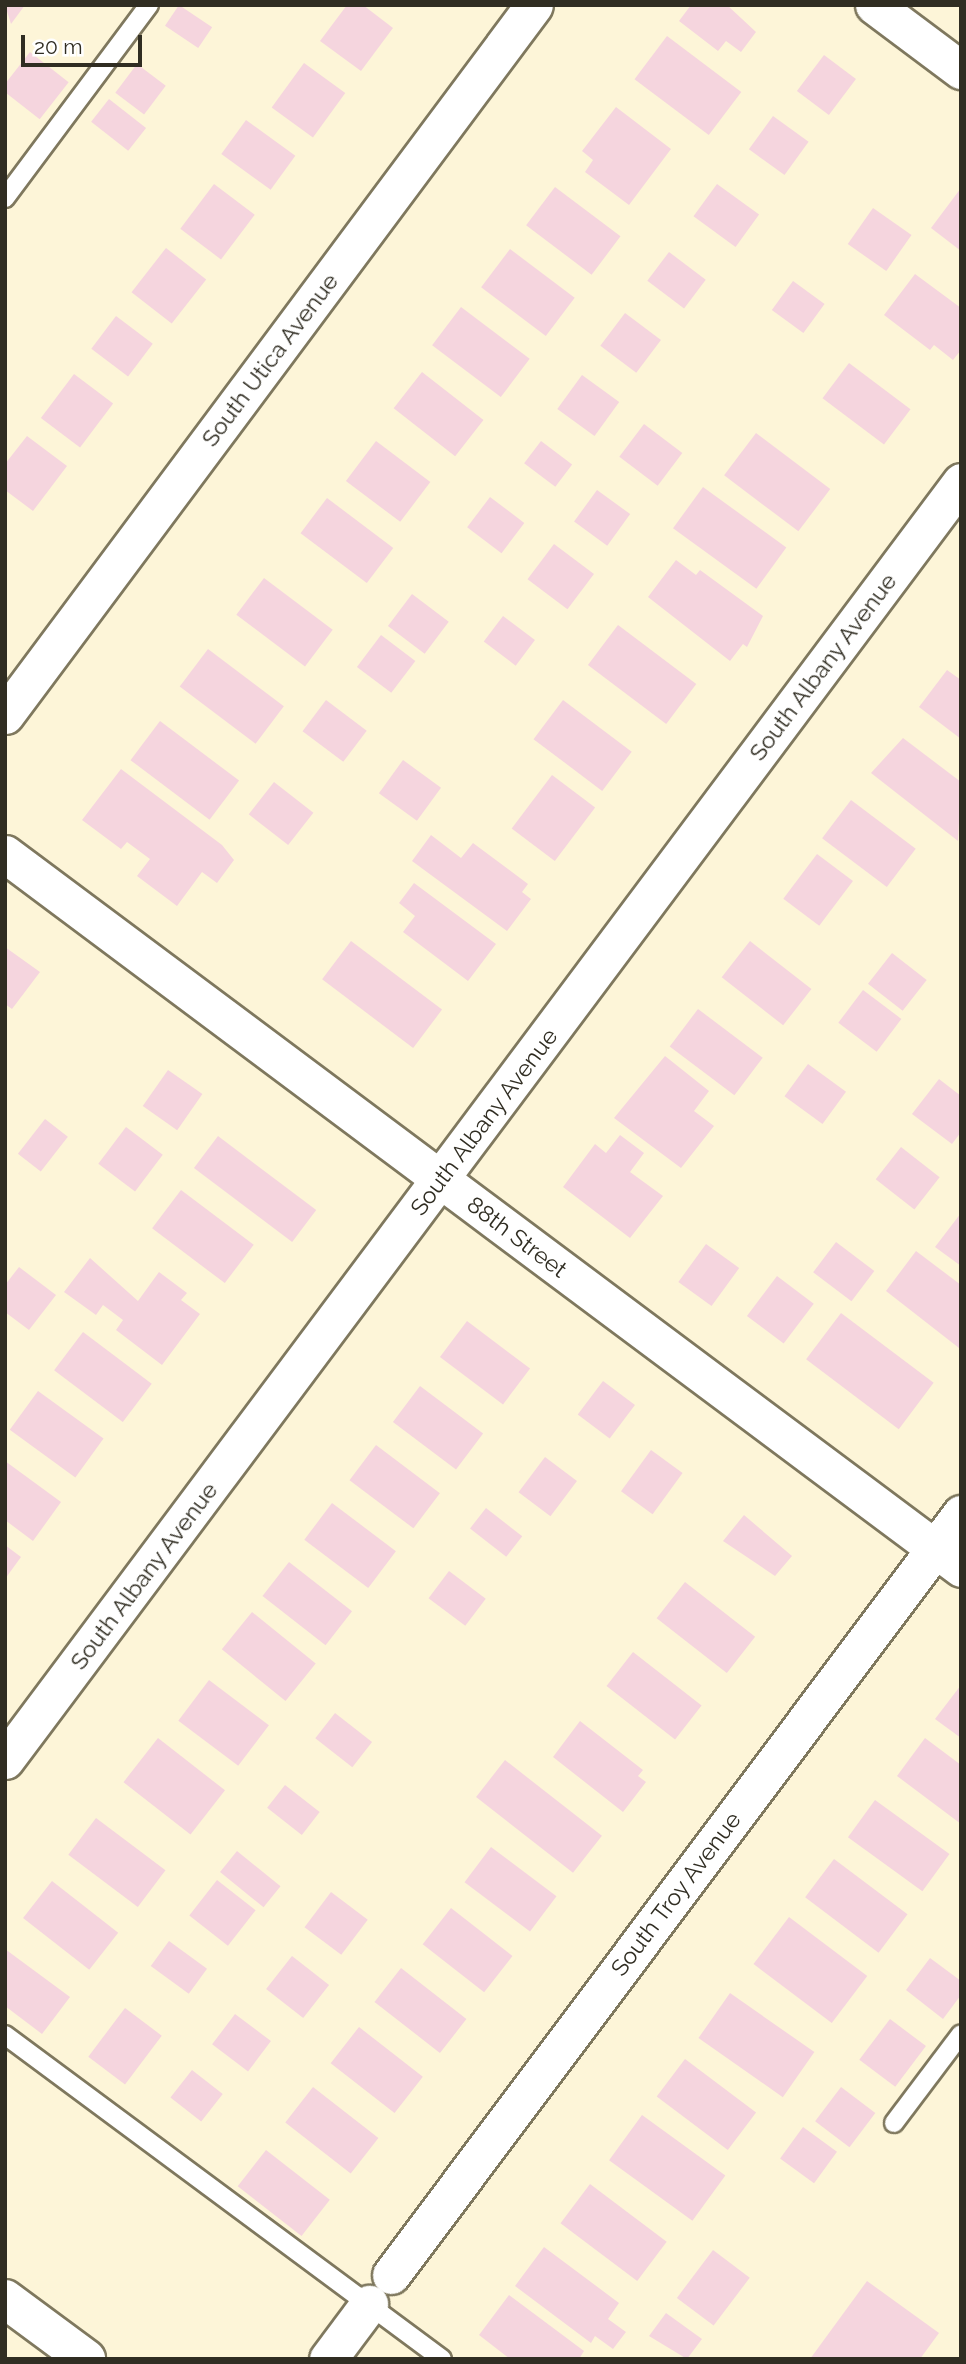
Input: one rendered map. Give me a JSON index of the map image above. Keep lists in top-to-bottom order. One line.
{"streets":{"street":["South Utica Avenue","South Albany Avenue","88th Street","South Troy Avenue"]},"crossings":[["South Albany Avenue","88th Street"],["88th Street","South Troy Avenue"]],"scale_bar":"20 m"}
